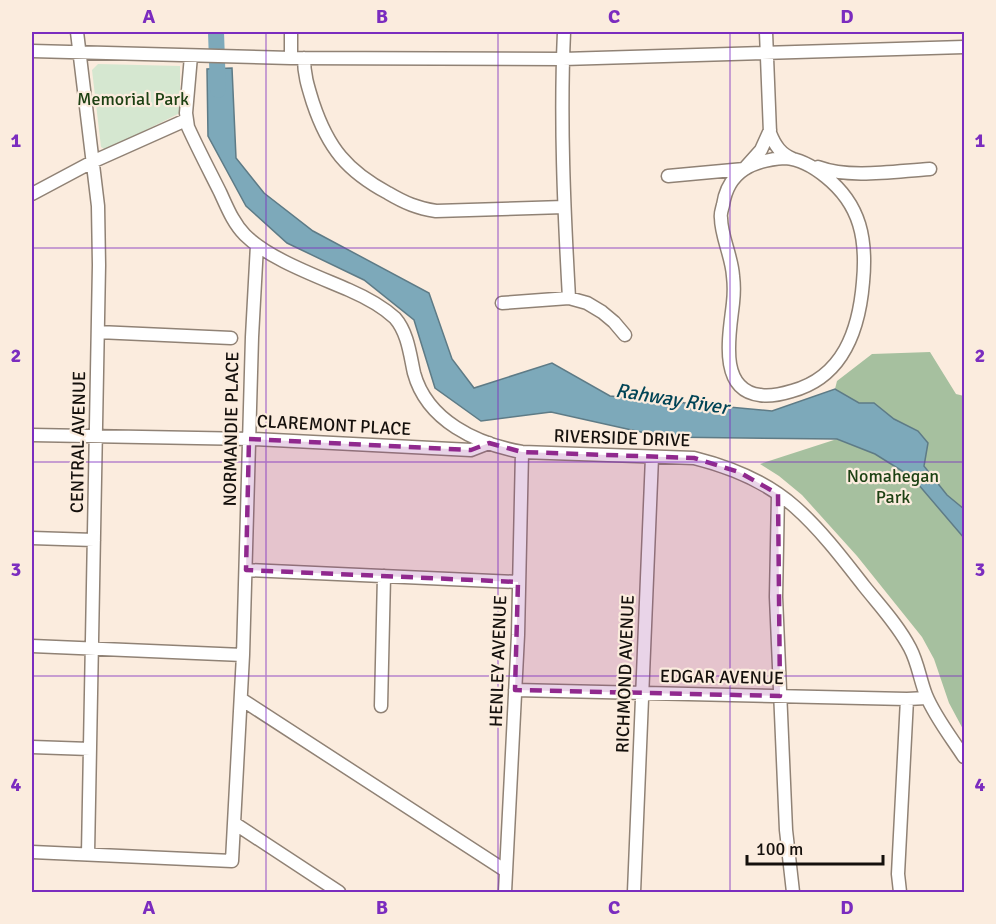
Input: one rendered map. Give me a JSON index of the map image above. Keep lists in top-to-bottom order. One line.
{"streets":{"street":["CLAREMONT PLACE","NORMANDIE PLACE","RIVERSIDE DRIVE","CENTRAL AVENUE","HENLEY AVENUE","RICHMOND AVENUE","EDGAR AVENUE"]},"crossings":[["CLAREMONT PLACE","NORMANDIE PLACE"],["CLAREMONT PLACE","RIVERSIDE DRIVE"],["CLAREMONT PLACE","CENTRAL AVENUE"],["NORMANDIE PLACE","RIVERSIDE DRIVE"],["NORMANDIE PLACE","CENTRAL AVENUE"],["RIVERSIDE DRIVE","HENLEY AVENUE"],["RIVERSIDE DRIVE","RICHMOND AVENUE"],["RIVERSIDE DRIVE","EDGAR AVENUE"],["HENLEY AVENUE","EDGAR AVENUE"],["RICHMOND AVENUE","EDGAR AVENUE"]],"water":["Rahway River"],"parks":["Memorial Park","Nomahegan Park"],"scale_bar":"100 m","grid":{"columns":["A","B","C","D"],"rows":["1","2","3","4"]}}
